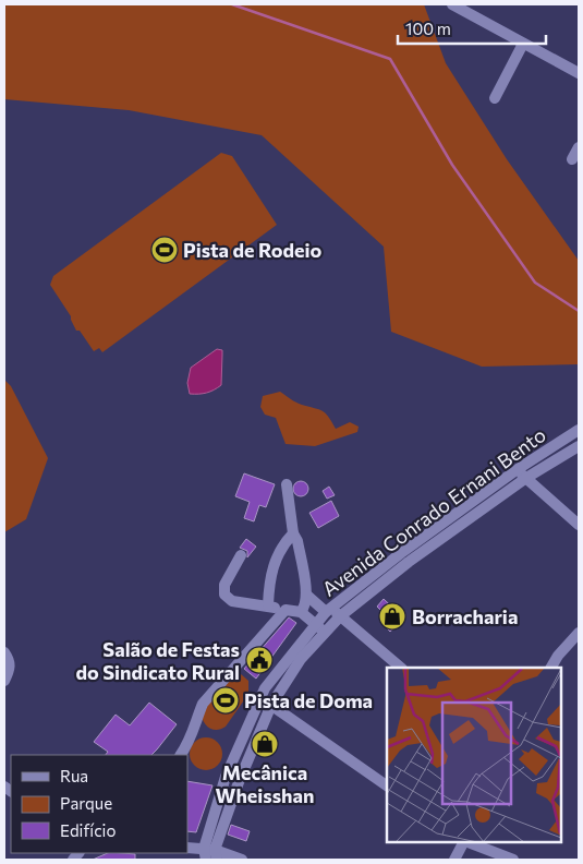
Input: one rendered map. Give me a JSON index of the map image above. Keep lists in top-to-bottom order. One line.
{"streets":{"street":["Avenida Conrado Ernani Bento"]},"places":{"sports":["Pista de Rodeio","Pista de Doma"],"shop":["Borracharia","Mecânica Wheisshan"],"public building":["Salão de Festas do Sindicato Rural"]},"legend":["Rua","Parque","Edifício"],"scale_bar":"100 m"}
